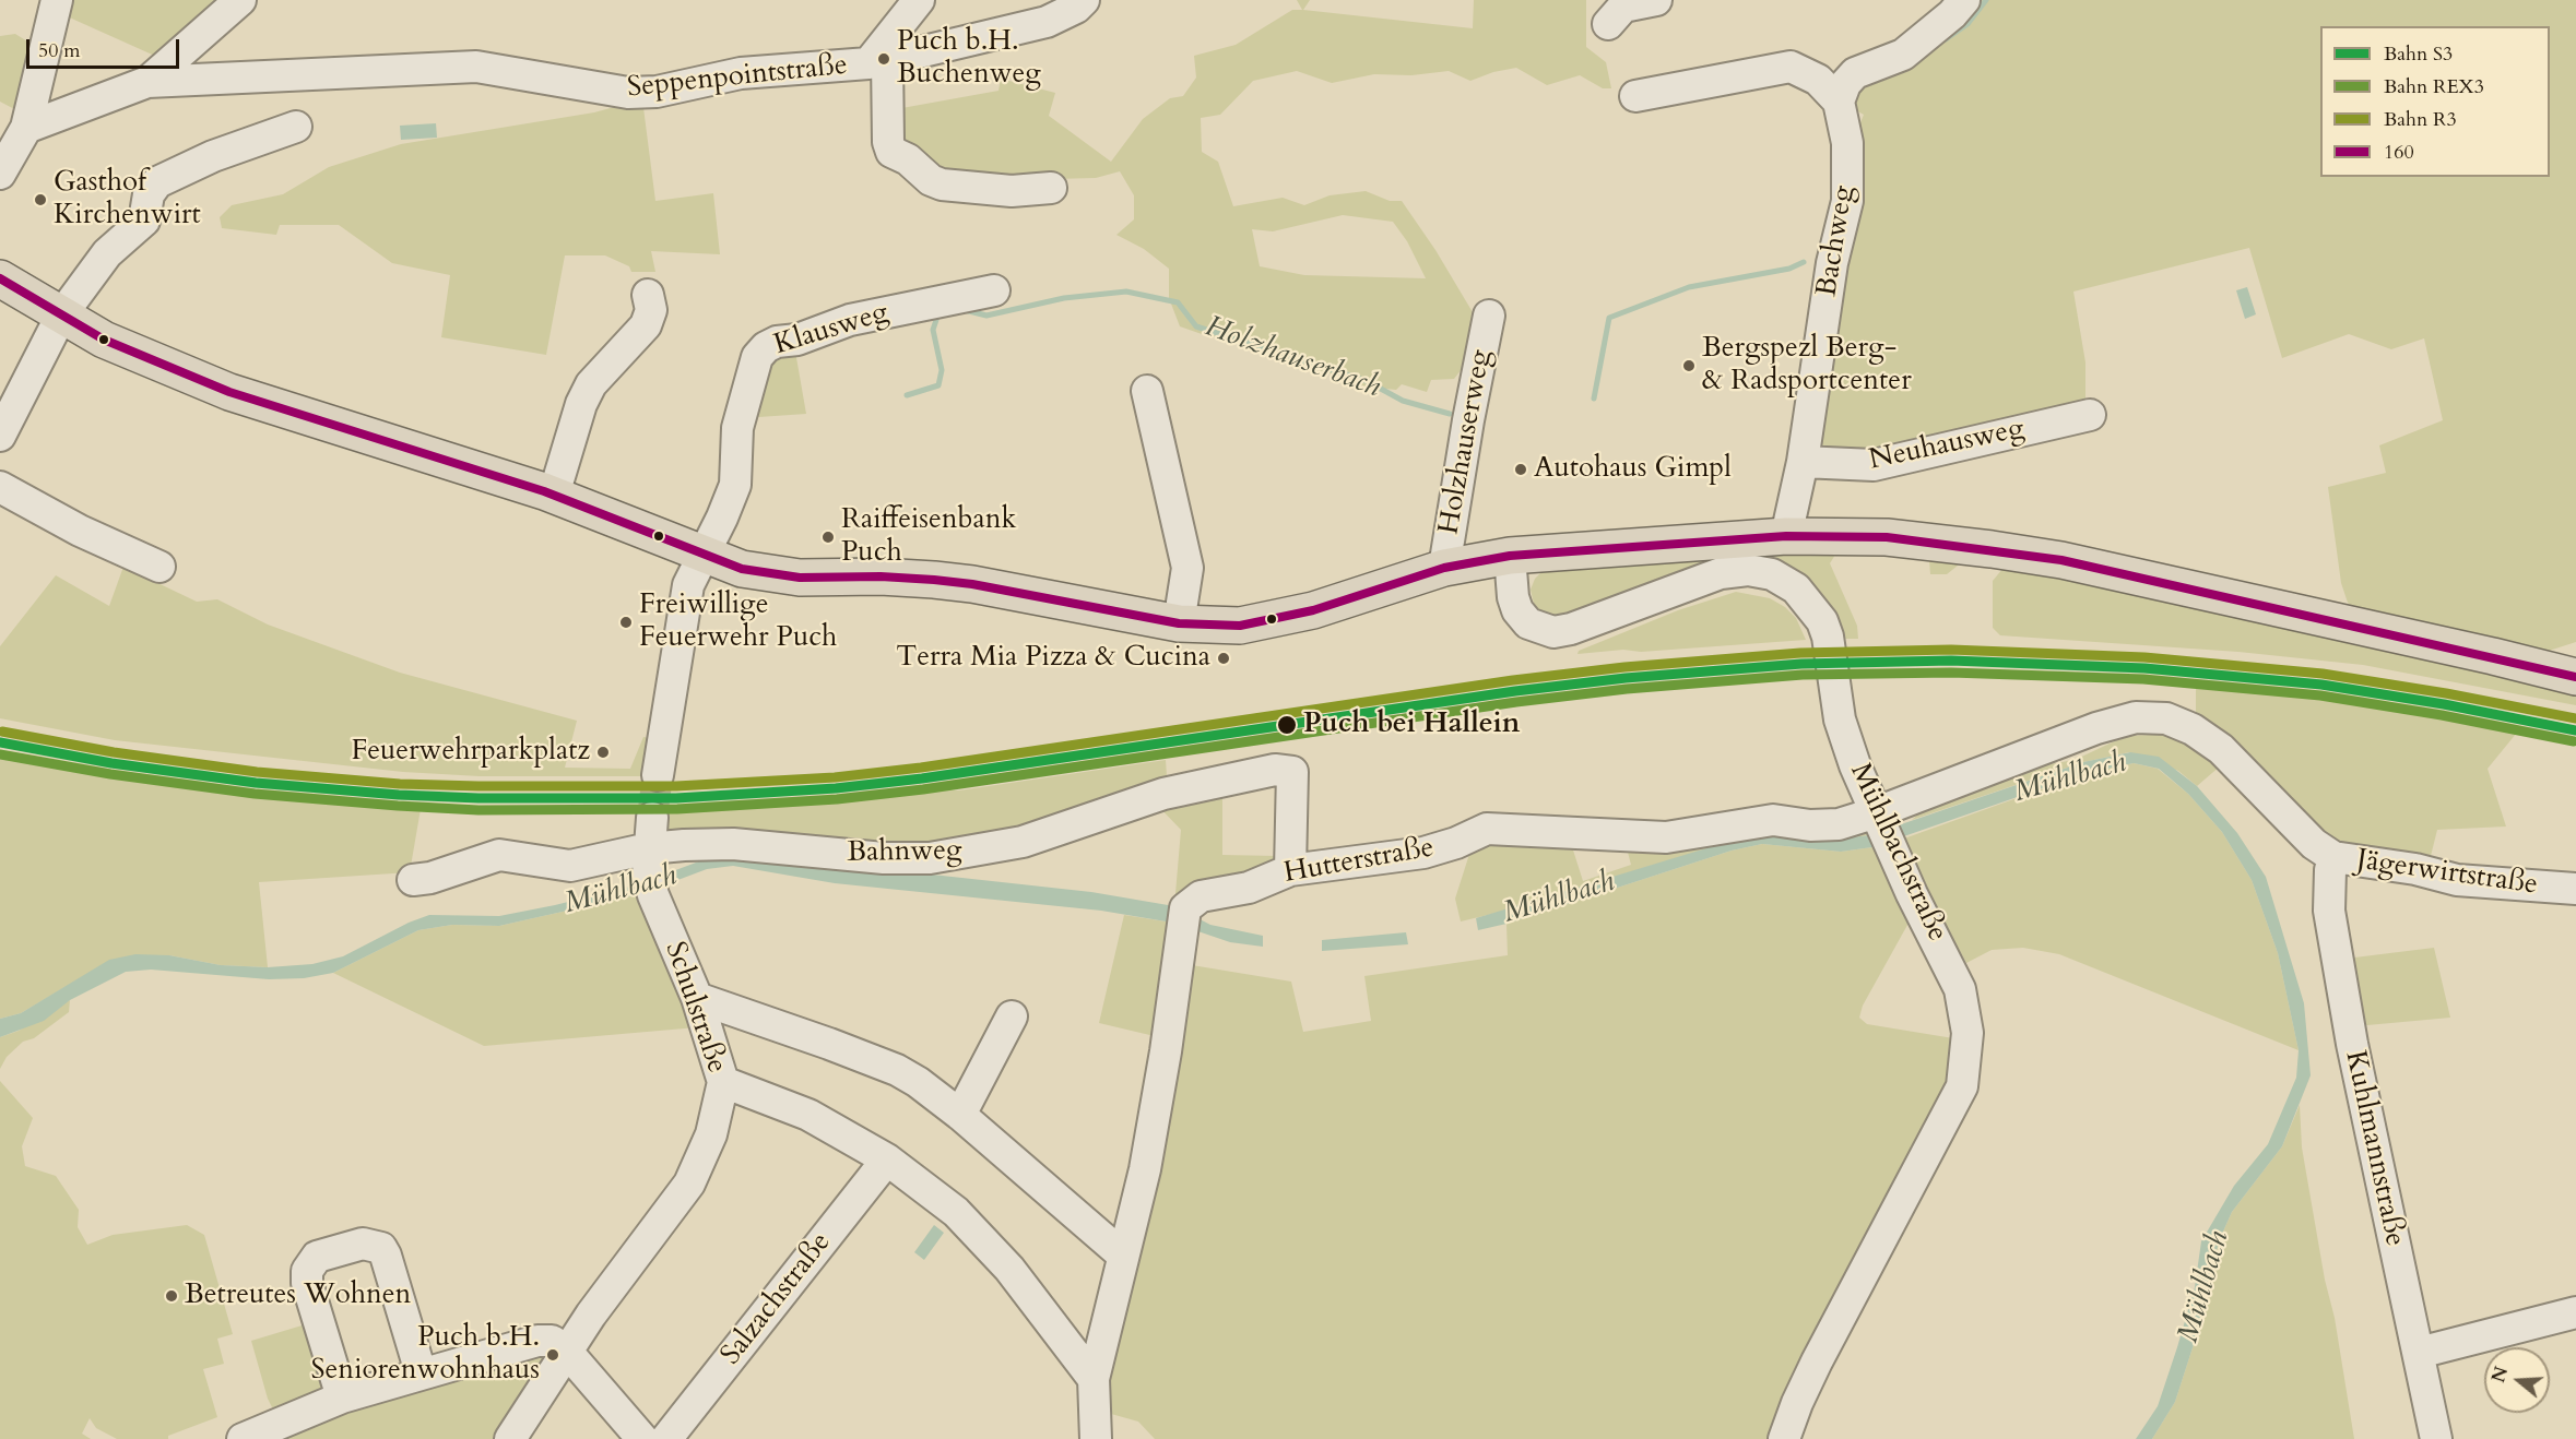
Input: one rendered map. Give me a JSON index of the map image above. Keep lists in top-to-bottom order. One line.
{"streets":{"street":["Seppenpointstraße","Bachweg","Klausweg","Holzhauserweg","Neuhausweg","Bahnweg","Mühlbachstraße","Hutterstraße","Jägerwirtstraße","Schulstraße","Kuhlmannstraße","Salzachstraße"]},"crossings":[["Bachweg","Neuhausweg"],["Bahnweg","Hutterstraße"],["Bahnweg","Schulstraße"],["Mühlbachstraße","Hutterstraße"],["Mühlbachstraße","Jägerwirtstraße"],["Hutterstraße","Jägerwirtstraße"],["Jägerwirtstraße","Kuhlmannstraße"]],"water":["Holzhauserbach","Mühlbach"],"places":["Puch b.H. Buchenweg","Gasthof Kirchenwirt","Bergspezl Berg- & Radsportcenter","Autohaus Gimpl","Raiffeisenbank Puch","Freiwillige Feuerwehr Puch","Terra Mia Pizza & Cucina","Puch bei Hallein","Feuerwehrparkplatz","Betreutes Wohnen","Puch b.H. Seniorenwohnhaus"],"lines":["transit line 160","rail line R3","rail line S3","rail line REX3"],"legend":["Bahn S3","Bahn REX3","Bahn R3","160"],"scale_bar":"50 m","north":"left"}
